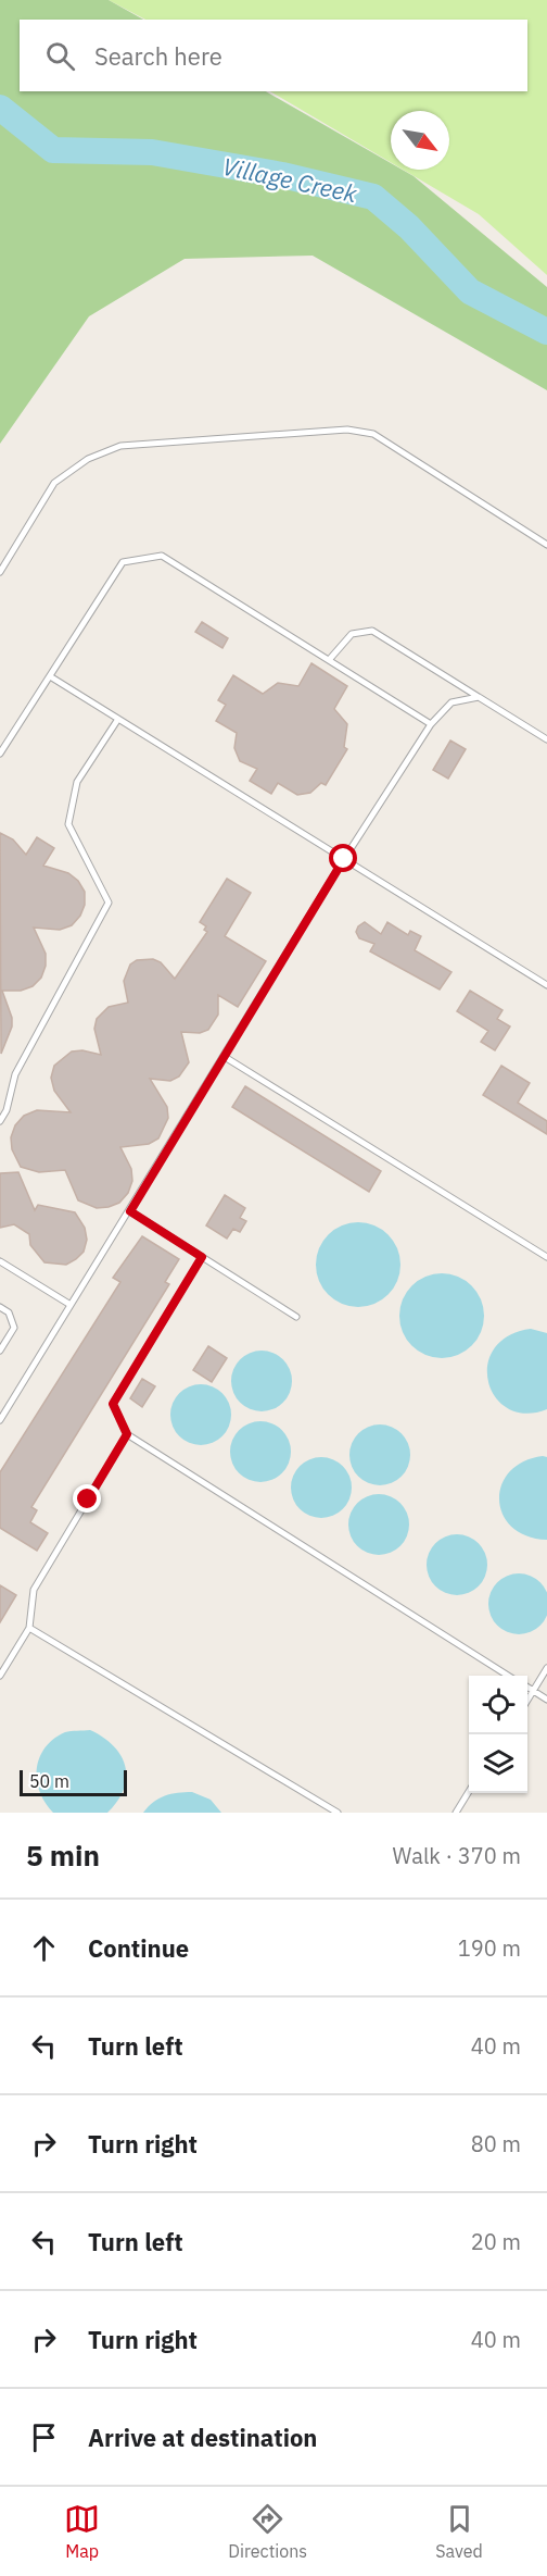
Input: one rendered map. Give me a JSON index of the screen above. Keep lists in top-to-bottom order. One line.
{"water":["Village Creek"],"scale_bar":"50 m","north":"bottom right","page":{"search":"Search here","scale":"50 m","heading":["5 min","Walk · 370 m"],"list":[["Continue","190 m"],["Turn left","40 m"],["Turn right","80 m"],["Turn left","20 m"],["Turn right","40 m"],"Arrive at destination"],"nav":["Map","Directions","Saved"]}}
